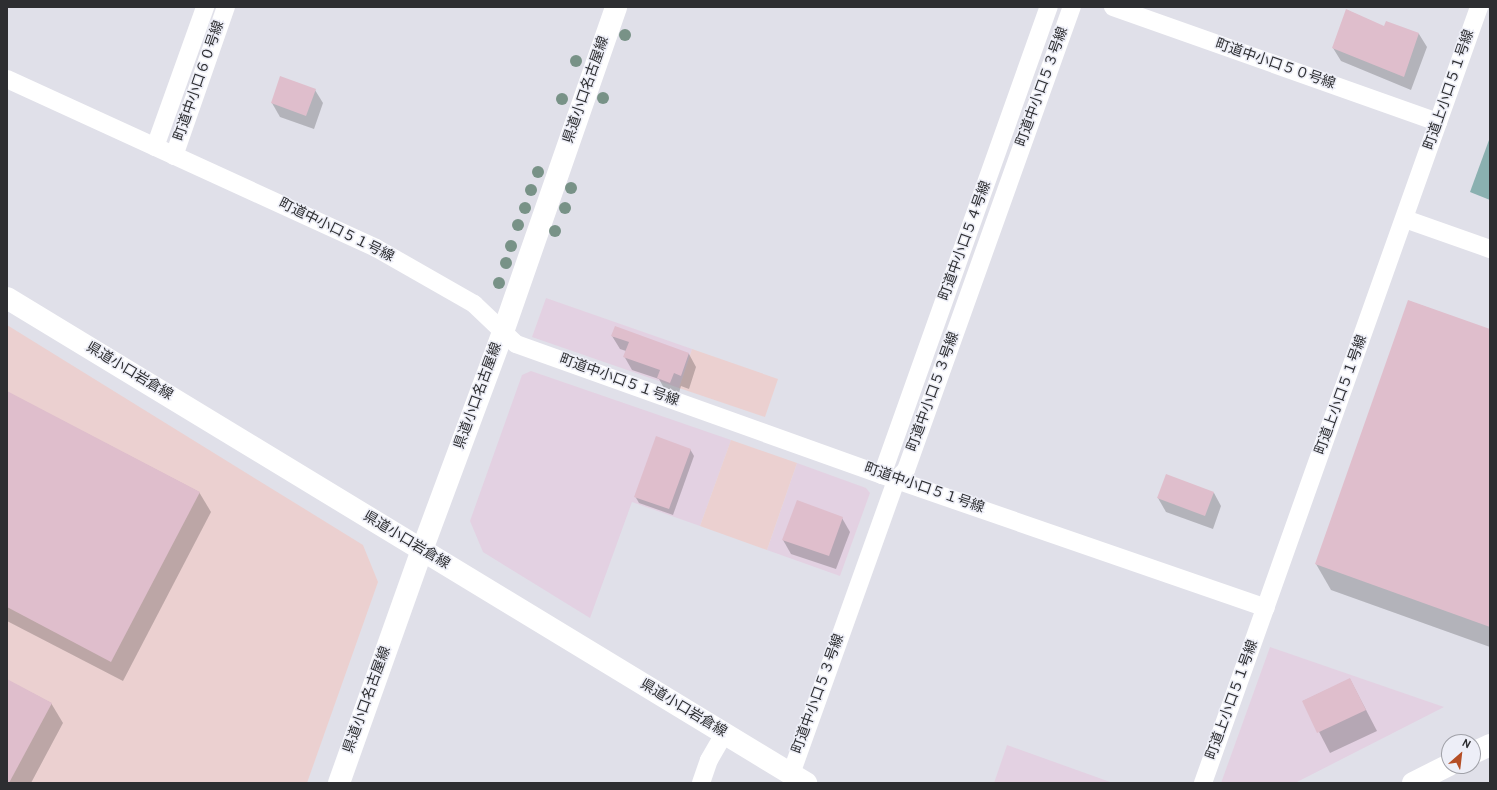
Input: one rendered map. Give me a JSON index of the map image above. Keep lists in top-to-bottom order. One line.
{"streets":{"main road":["県道小口名古屋線","県道小口岩倉線"],"street":["町道中小口５０号線","町道中小口６０号線","町道中小口５３号線","町道上小口５１号線","町道中小口５１号線","町道中小口５４号線"]},"crossings":[["町道中小口５０号線","町道上小口５１号線"],["町道中小口６０号線","町道中小口５１号線"],["町道中小口５３号線","町道中小口５１号線"],["町道中小口５３号線","町道中小口５４号線"],["町道中小口５３号線","県道小口岩倉線"],["県道小口名古屋線","町道中小口５１号線"],["県道小口名古屋線","県道小口岩倉線"],["町道上小口５１号線","町道中小口５１号線"],["町道中小口５１号線","町道中小口５４号線"]],"north":"top right"}
